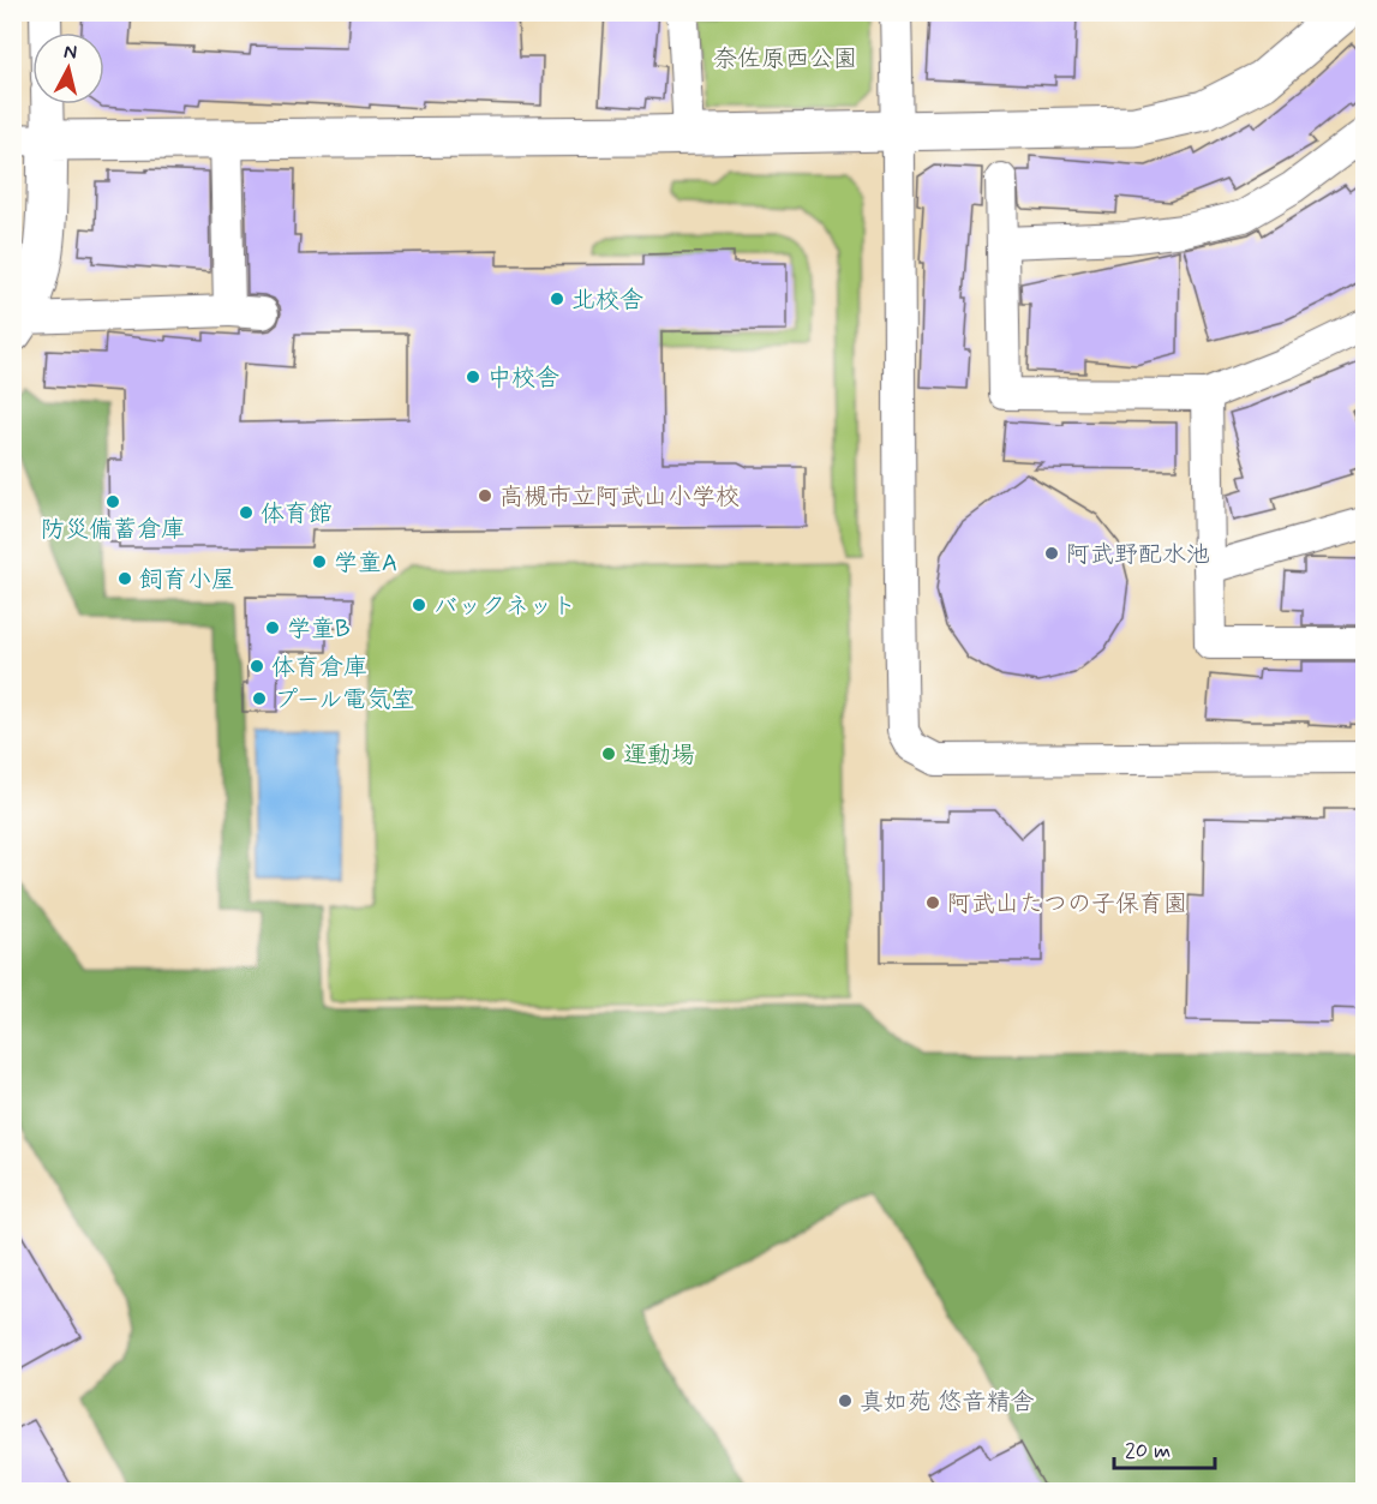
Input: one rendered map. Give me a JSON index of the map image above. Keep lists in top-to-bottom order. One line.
{"parks":["奈佐原西公園"],"places":["北校舎","中校舎","高槻市立阿武山小学校","防災備蓄倉庫","体育館","阿武野配水池","学童A","飼育小屋","バックネット","学童B","体育倉庫","プール電気室","運動場","阿武山たつの子保育園","真如苑 悠音精舎"],"scale_bar":"20 m","north":"top"}
